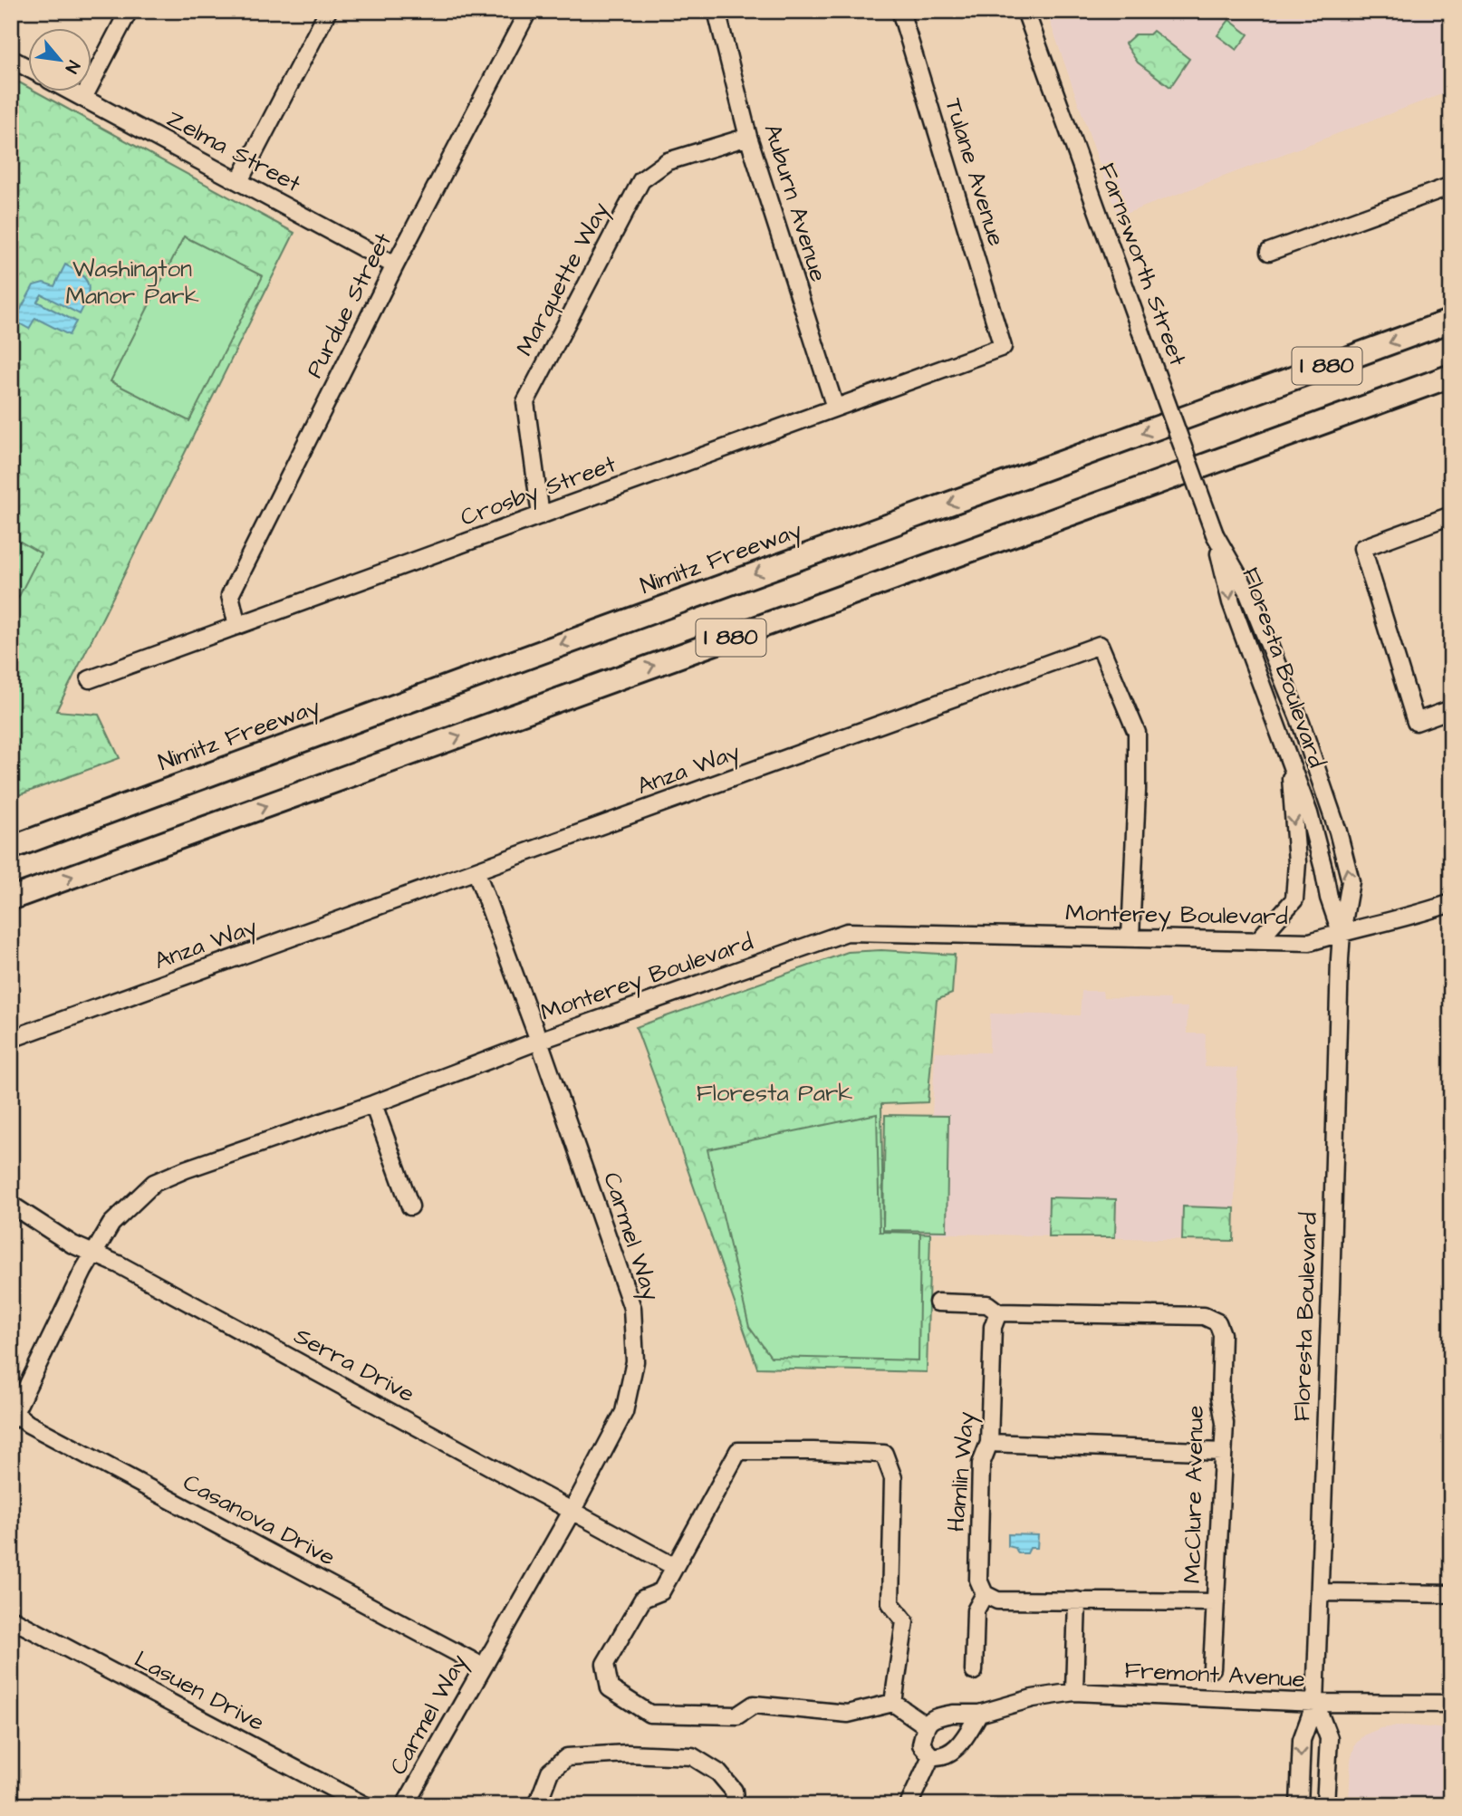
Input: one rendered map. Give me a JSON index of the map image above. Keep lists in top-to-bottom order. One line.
{"streets":{"highway":["I 880","Nimitz Freeway"],"street":["Zelma Street","Tulane Avenue","Auburn Avenue","Farnsworth Street","Marquette Way","Purdue Street","Crosby Street","Floresta Boulevard","Anza Way","Monterey Boulevard","Carmel Way","Serra Drive","Hamlin Way","McClure Avenue","Casanova Drive","Fremont Avenue","Lasuen Drive"]},"crossings":[["Zelma Street","Purdue Street"],["Tulane Avenue","Crosby Street"],["Auburn Avenue","Marquette Way"],["Auburn Avenue","Crosby Street"],["Farnsworth Street","Floresta Boulevard"],["Marquette Way","Crosby Street"],["Purdue Street","Crosby Street"],["Floresta Boulevard","Monterey Boulevard"],["Floresta Boulevard","Fremont Avenue"],["Anza Way","Monterey Boulevard"],["Anza Way","Carmel Way"],["Monterey Boulevard","Carmel Way"],["Monterey Boulevard","Serra Drive"],["Monterey Boulevard","Casanova Drive"],["Carmel Way","Serra Drive"],["Carmel Way","Casanova Drive"],["Hamlin Way","McClure Avenue"]],"parks":["Washington Manor Park","Floresta Park"],"north":"bottom right"}
